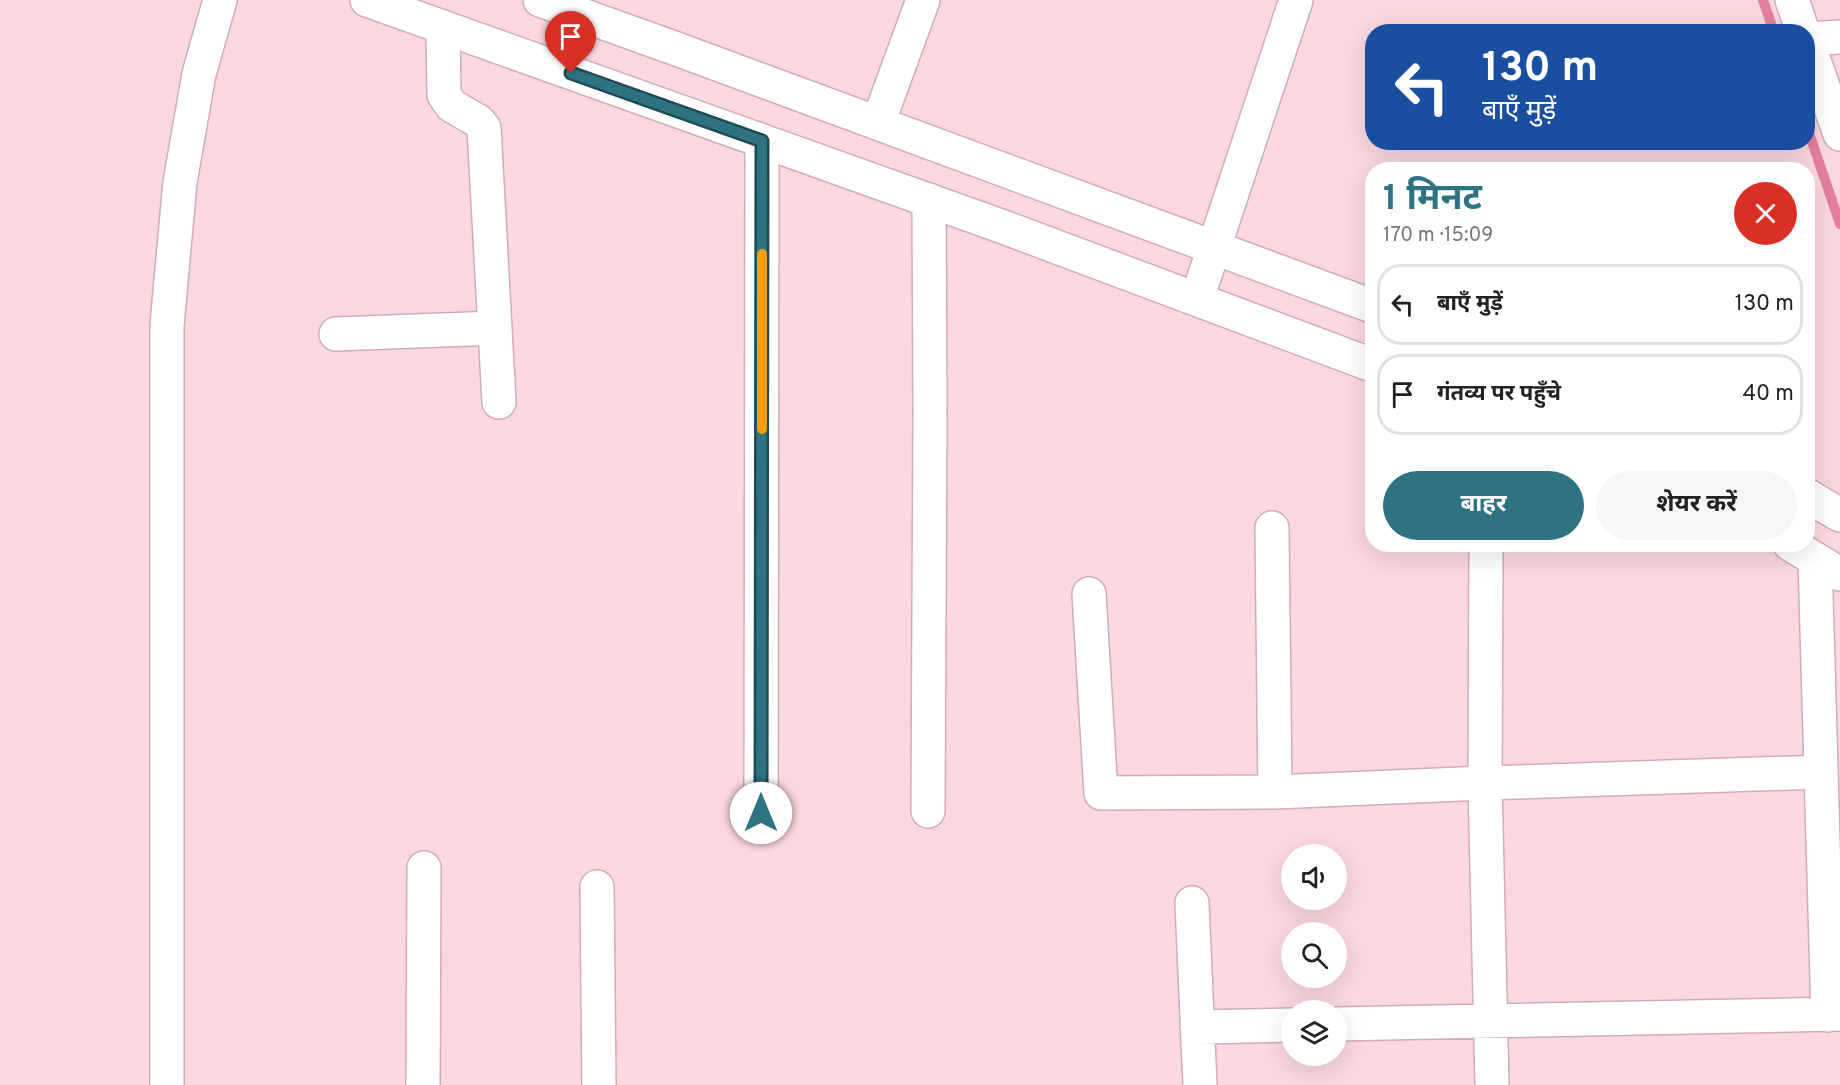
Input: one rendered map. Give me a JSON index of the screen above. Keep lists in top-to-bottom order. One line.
{"page":{"turn":["130 m","बाएँ मुड़ें"],"heading":["1 मिनट","170 m · 15:09"],"list":[{"name":"बाएँ मुड़ें","value":"130 m"},{"name":"गंतव्य पर पहुँचे","value":"40 m"}],"buttons":["बाहर","शेयर करें"]}}
